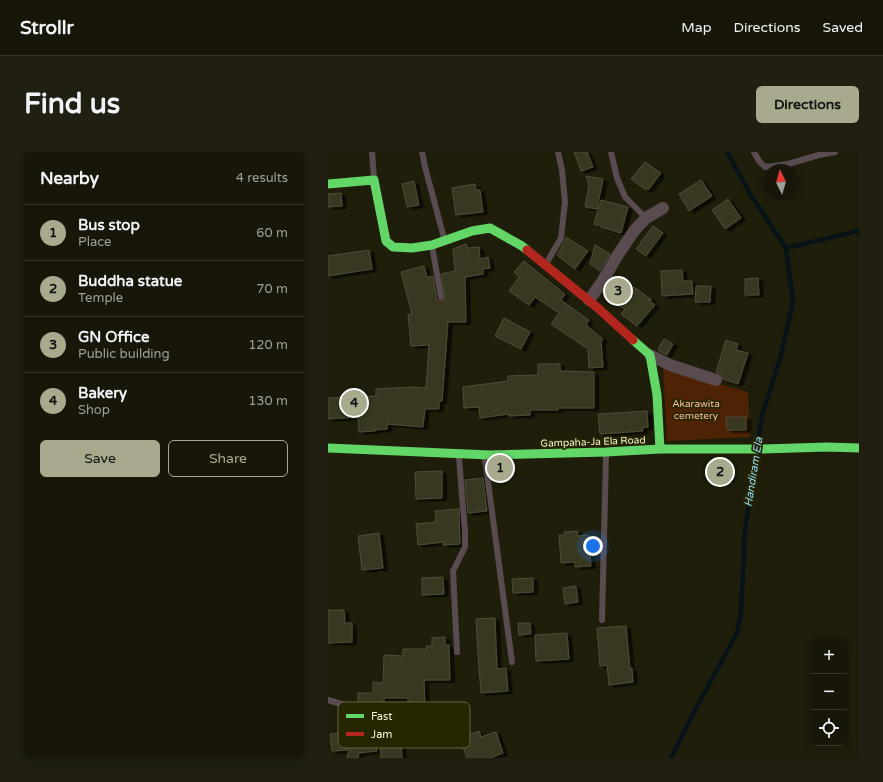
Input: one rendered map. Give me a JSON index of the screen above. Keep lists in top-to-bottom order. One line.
{"streets":{"main road":["Gampaha-Ja Ela Road"]},"water":["Handiram Ela"],"parks":["Akarawita cemetery"],"legend":["Fast","Jam"],"north":"top","page":{"header":"Strollr","nav":["Map","Directions","Saved"],"buttons":["Directions",["Save","Share"]],"title":"Find us","heading":["Nearby","4 results"],"list":[{"mark":"1","name":"Bus stop","note":"Place","value":"60 m"},{"mark":"2","name":"Buddha statue","note":"Temple","value":"70 m"},{"mark":"3","name":"GN Office","note":"Public building","value":"120 m"},{"mark":"4","name":"Bakery","note":"Shop","value":"130 m"}],"pins":["3","4","1","2"],"map_buttons":["+","−"]}}
